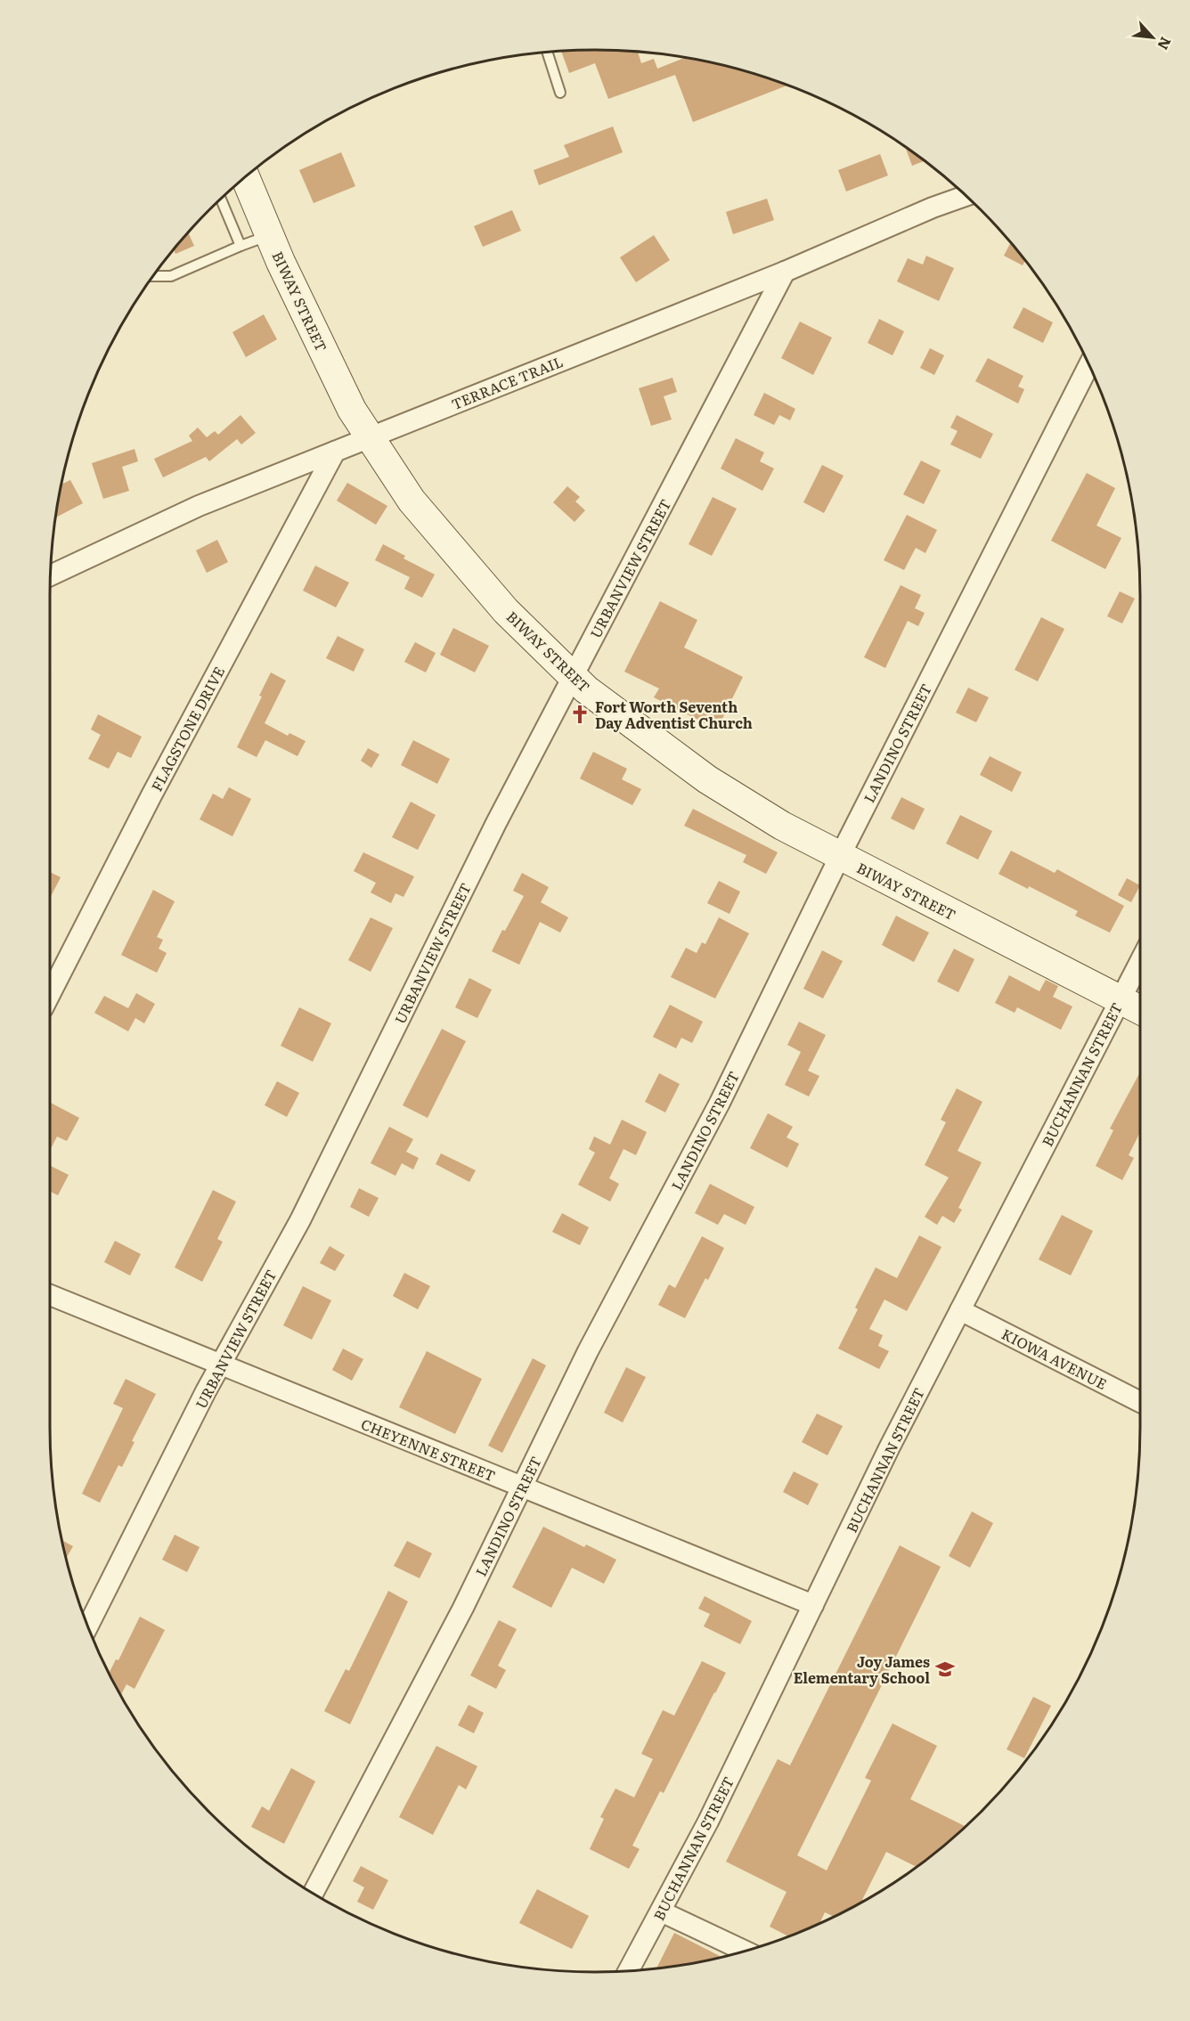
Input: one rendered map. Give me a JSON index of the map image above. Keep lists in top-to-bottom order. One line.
{"streets":{"street":["BIWAY STREET","TERRACE TRAIL","URBANVIEW STREET","FLAGSTONE DRIVE","LANDINO STREET","BUCHANNAN STREET","KIOWA AVENUE","CHEYENNE STREET"]},"crossings":[["BIWAY STREET","TERRACE TRAIL"],["BIWAY STREET","URBANVIEW STREET"],["BIWAY STREET","LANDINO STREET"],["BIWAY STREET","BUCHANNAN STREET"],["TERRACE TRAIL","URBANVIEW STREET"],["TERRACE TRAIL","FLAGSTONE DRIVE"],["URBANVIEW STREET","CHEYENNE STREET"],["LANDINO STREET","CHEYENNE STREET"],["BUCHANNAN STREET","KIOWA AVENUE"],["BUCHANNAN STREET","CHEYENNE STREET"]],"places":{"church":["Fort Worth Seventh Day Adventist Church"],"school or university":["Joy James Elementary School"]},"north":"bottom right"}
